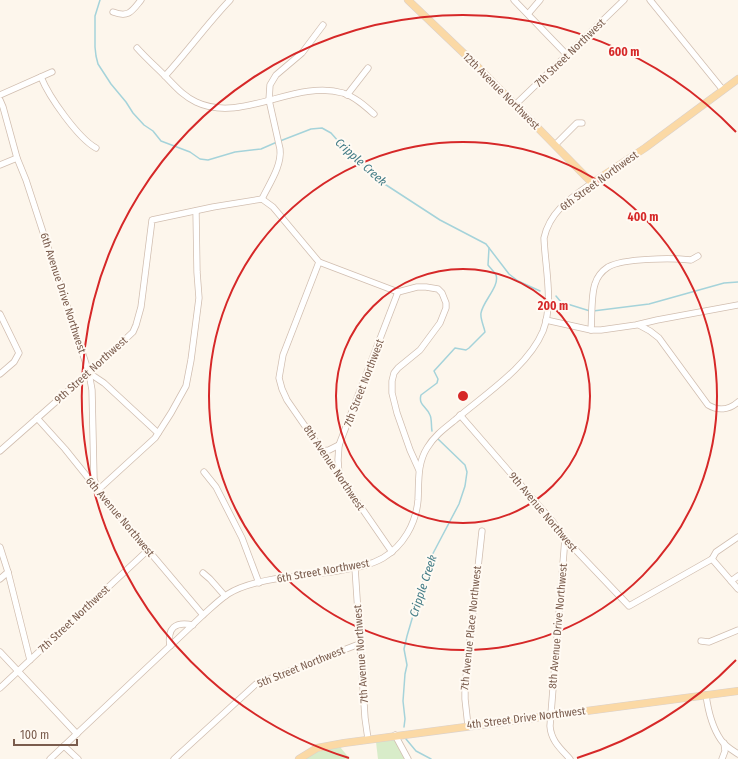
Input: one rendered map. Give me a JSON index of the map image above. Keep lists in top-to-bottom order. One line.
{"streets":{"main road":["12th Avenue Northwest","6th Street Northwest","4th Street Drive Northwest"],"street":["7th Street Northwest","6th Avenue Drive Northwest","9th Street Northwest","8th Avenue Northwest","9th Avenue Northwest","6th Avenue Northwest","8th Avenue Drive Northwest","7th Avenue Place Northwest","7th Avenue Northwest","5th Street Northwest"]},"crossings":[["7th Street Northwest","12th Avenue Northwest"],["7th Street Northwest","8th Avenue Northwest"],["7th Street Northwest","6th Avenue Northwest"],["12th Avenue Northwest","6th Street Northwest"],["6th Street Northwest","8th Avenue Northwest"],["6th Street Northwest","9th Avenue Northwest"],["6th Street Northwest","6th Avenue Northwest"],["6th Street Northwest","7th Avenue Northwest"],["6th Avenue Drive Northwest","9th Street Northwest"],["6th Avenue Drive Northwest","6th Avenue Northwest"],["9th Street Northwest","6th Avenue Northwest"],["9th Avenue Northwest","8th Avenue Drive Northwest"],["8th Avenue Drive Northwest","4th Street Drive Northwest"],["7th Avenue Place Northwest","4th Street Drive Northwest"],["7th Avenue Northwest","5th Street Northwest"],["7th Avenue Northwest","4th Street Drive Northwest"]],"water":["Cripple Creek"],"scale_bar":"100 m","rings":["600 m","400 m","200 m"]}
